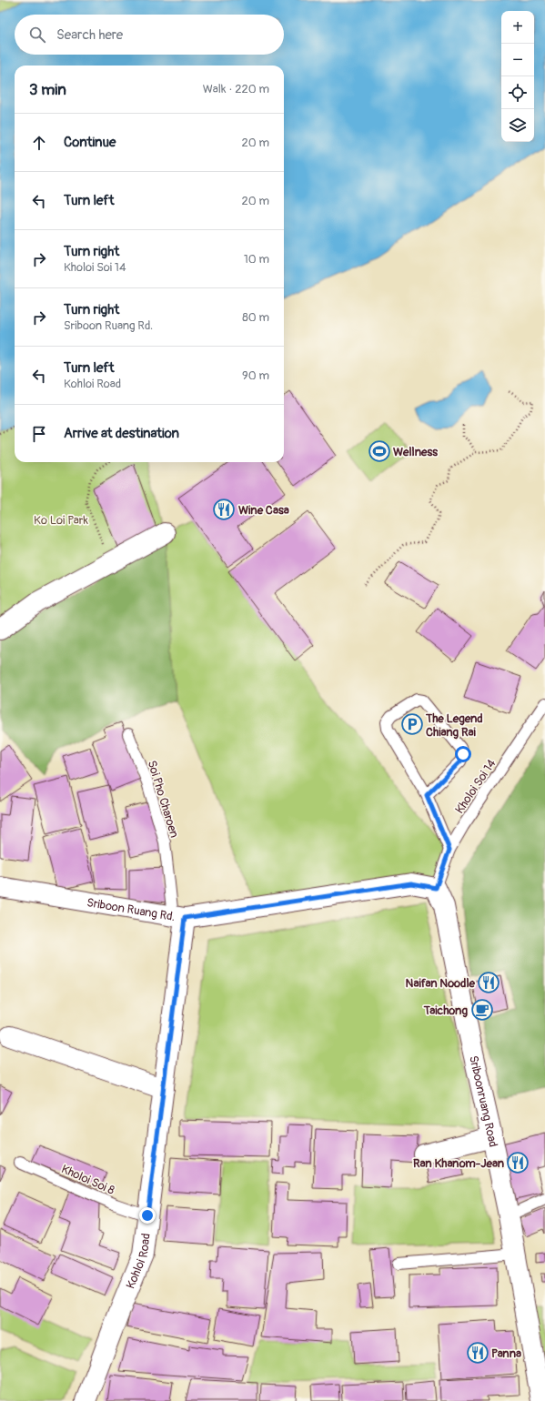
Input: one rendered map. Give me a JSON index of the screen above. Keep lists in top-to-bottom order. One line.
{"streets":{"street":["Sriboon Ruang Rd.","Sriboonruang Road","Kohloi Road"],"lane":["Kholoi Soi 14","Soi Pho Charoen","Kholoi Soi 8"]},"crossings":[["Kholoi Soi 14","Sriboon Ruang Rd."],["Kholoi Soi 14","Sriboonruang Road"],["Soi Pho Charoen","Sriboon Ruang Rd."],["Soi Pho Charoen","Kohloi Road"],["Sriboon Ruang Rd.","Sriboonruang Road"],["Sriboon Ruang Rd.","Kohloi Road"],["Kholoi Soi 8","Kohloi Road"]],"parks":["Ko Loi Park"],"places":{"sports":["Wellness"],"restaurant":["Wine Casa","Naifan Noodle","Ran Khanom-Jean","Panna"],"parking":["The Legend Chiang Rai"],"cafe":["Taichong"]},"page":{"map_buttons":["+","−"],"search":"Search here","heading":["3 min","Walk · 220 m"],"list":[["Continue","20 m"],["Turn left","20 m"],["Turn right","Kholoi Soi 14","10 m"],["Turn right","Sriboon Ruang Rd.","80 m"],["Turn left","Kohloi Road","90 m"],"Arrive at destination"]}}
